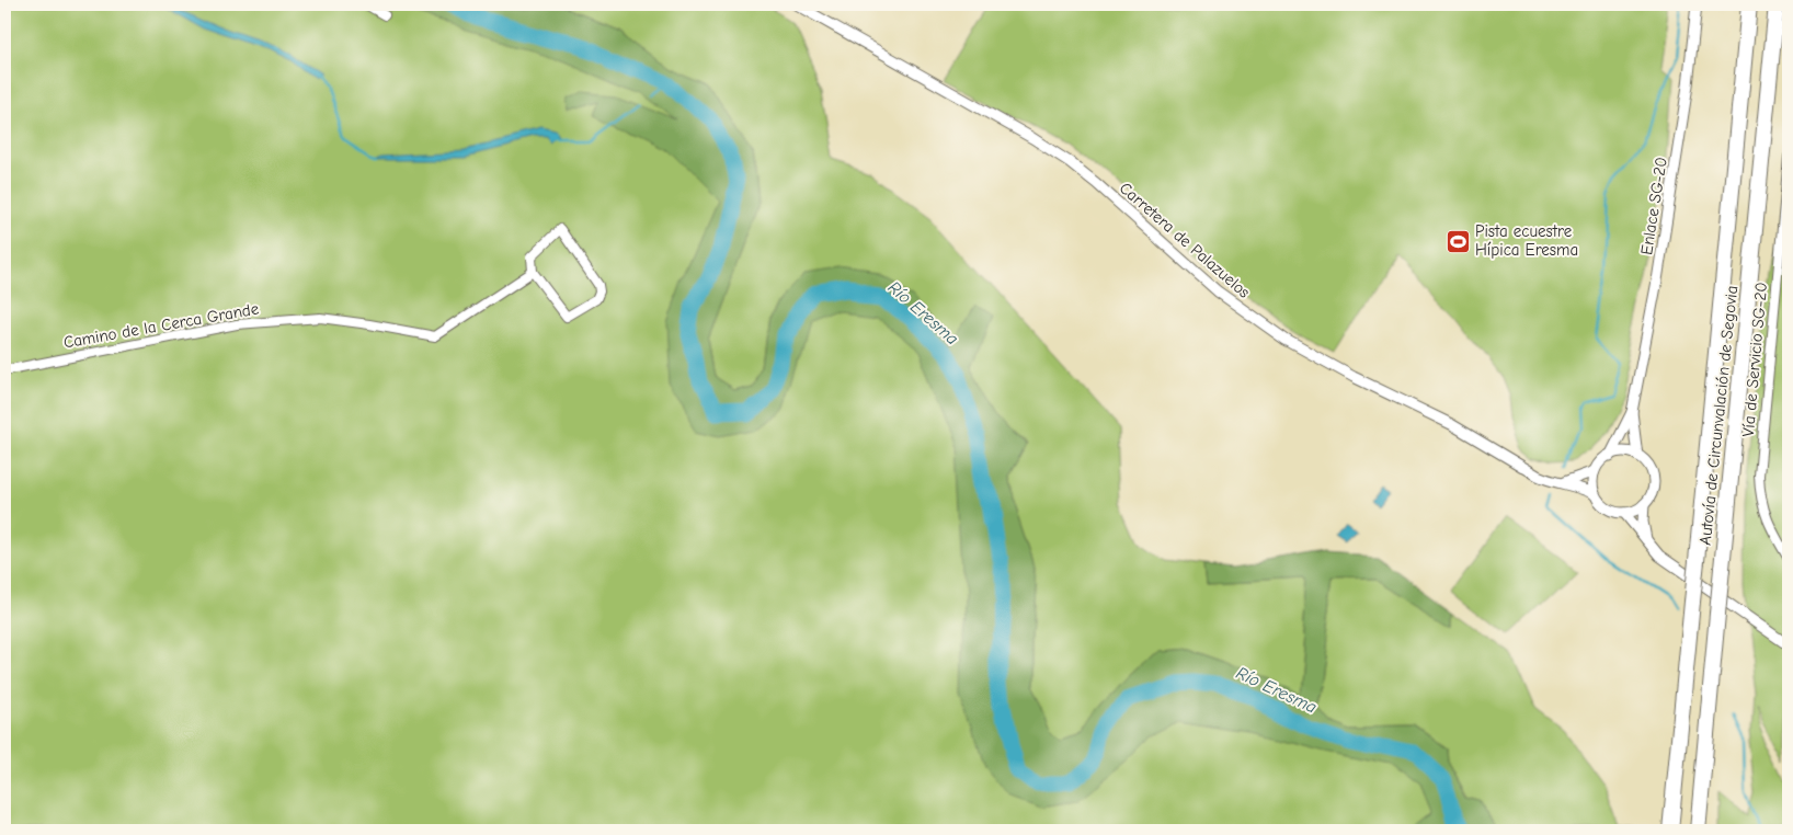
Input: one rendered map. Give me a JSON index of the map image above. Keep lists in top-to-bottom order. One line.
{"streets":{"highway":["Autovía de Circunvalación de Segovia"],"street":["Enlace SG-20","Carretera de Palazuelos","Camino de la Cerca Grande","Vía de Servicio SG-20"]},"crossings":[["Enlace SG-20","Carretera de Palazuelos"]],"water":["Río Eresma"],"places":{"sports":["Pista ecuestre Hípica Eresma"]}}
